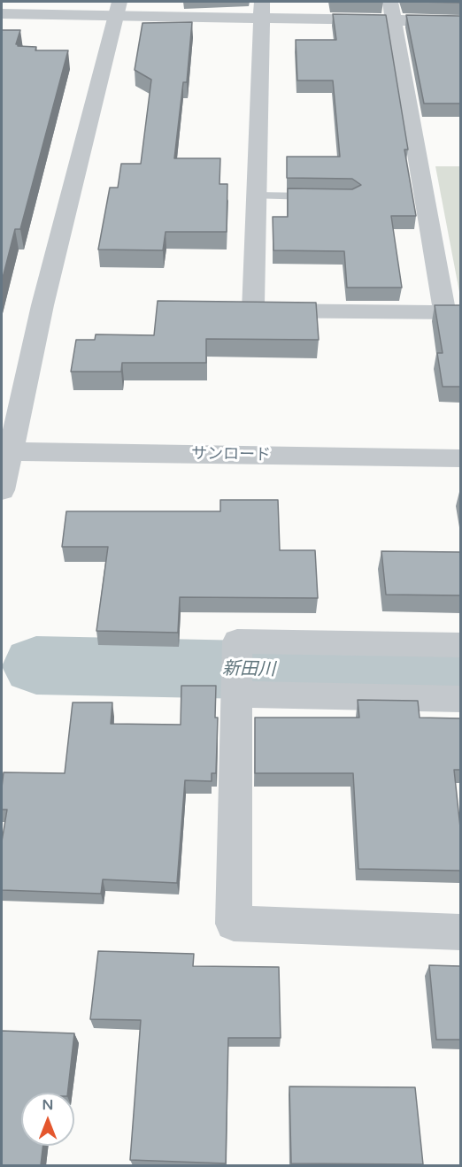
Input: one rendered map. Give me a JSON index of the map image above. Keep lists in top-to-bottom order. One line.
{"streets":{"street":["サンロード"]},"water":["新田川"],"north":"top"}
